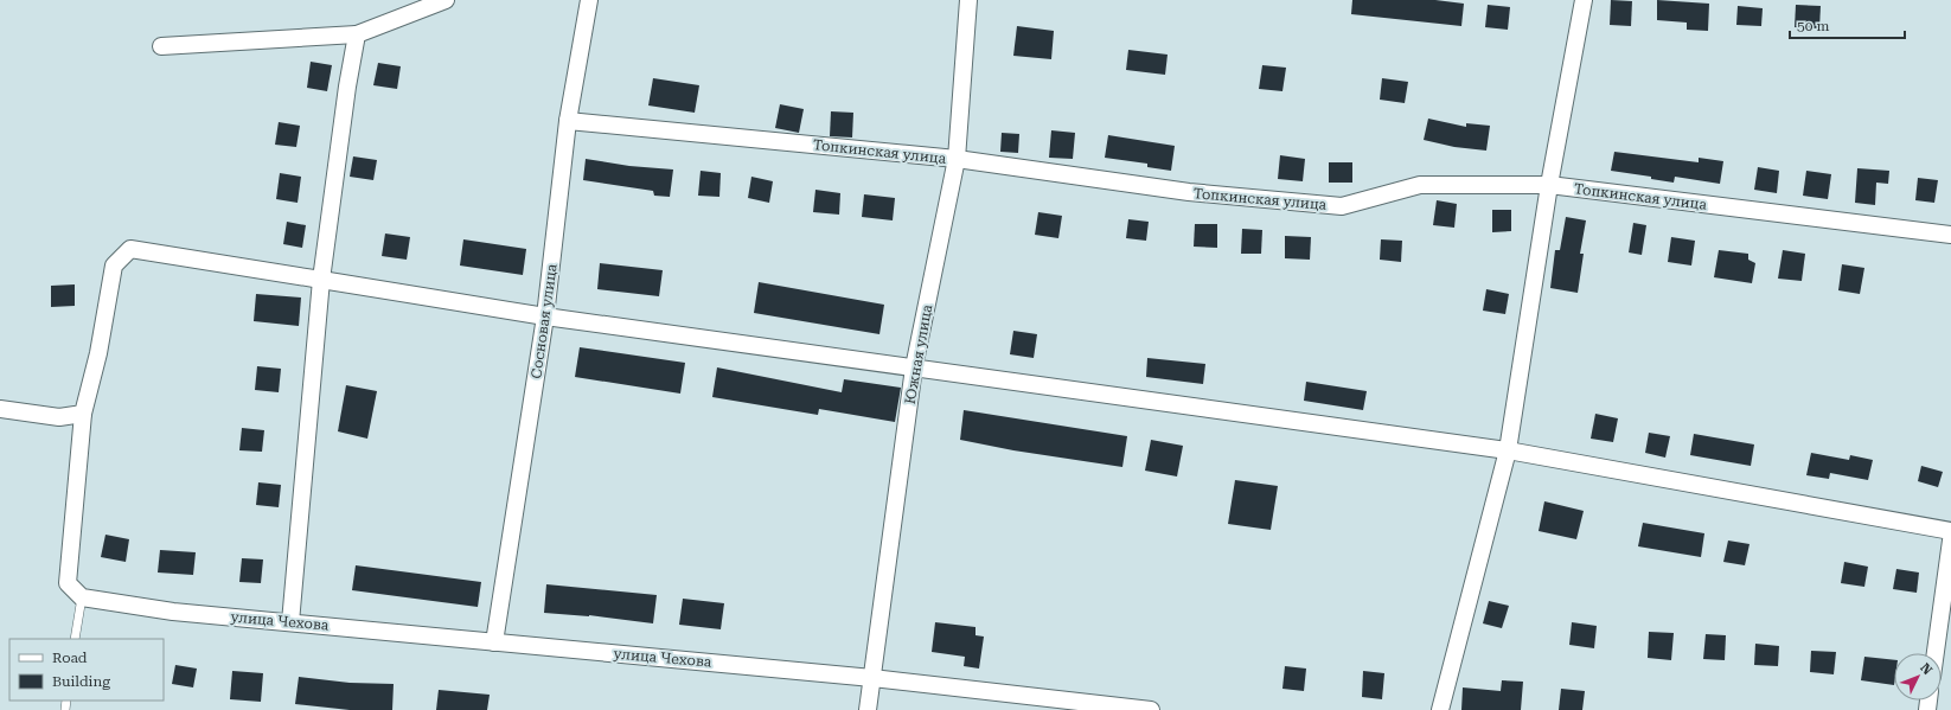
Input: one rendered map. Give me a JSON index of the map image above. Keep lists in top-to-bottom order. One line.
{"streets":{"street":["Топкинская улица","Сосновая улица","Южная улица","улица Чехова"]},"crossings":[["Топкинская улица","Сосновая улица"],["Топкинская улица","Южная улица"],["Сосновая улица","улица Чехова"],["Южная улица","улица Чехова"]],"legend":["Road","Building"],"scale_bar":"50 m","north":"top right"}
